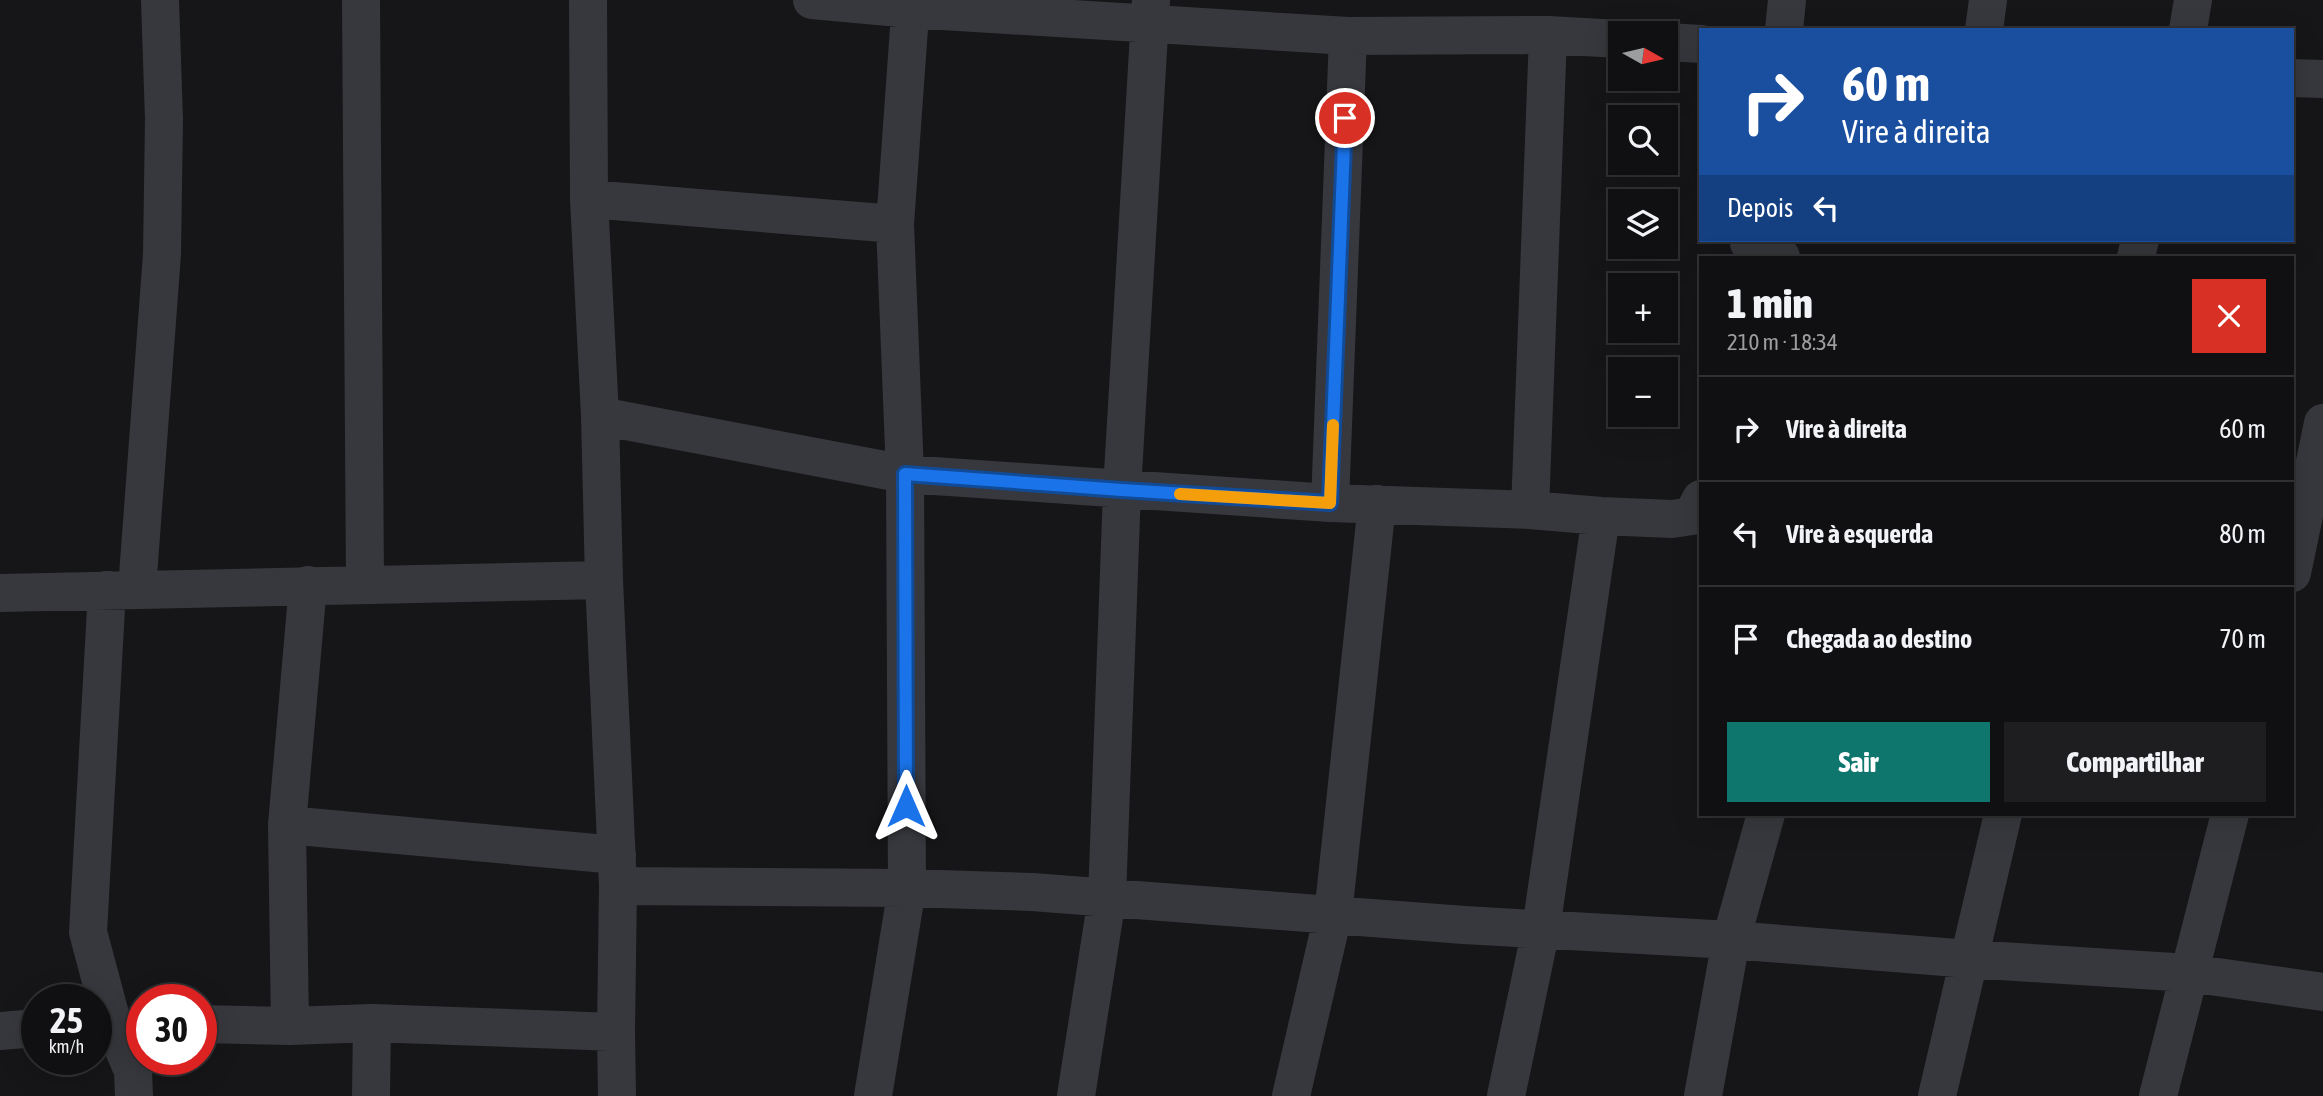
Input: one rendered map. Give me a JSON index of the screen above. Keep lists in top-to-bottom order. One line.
{"north":"right","page":{"map_buttons":["+","−"],"turn":["60 m","Vire à direita"],"then":"Depois","heading":["1 min","210 m · 18:34"],"list":[{"name":"Vire à direita","value":"60 m"},{"name":"Vire à esquerda","value":"80 m"},{"name":"Chegada ao destino","value":"70 m"}],"buttons":["Sair","Compartilhar"],"speed":"25 km/h","limit":"30"}}
